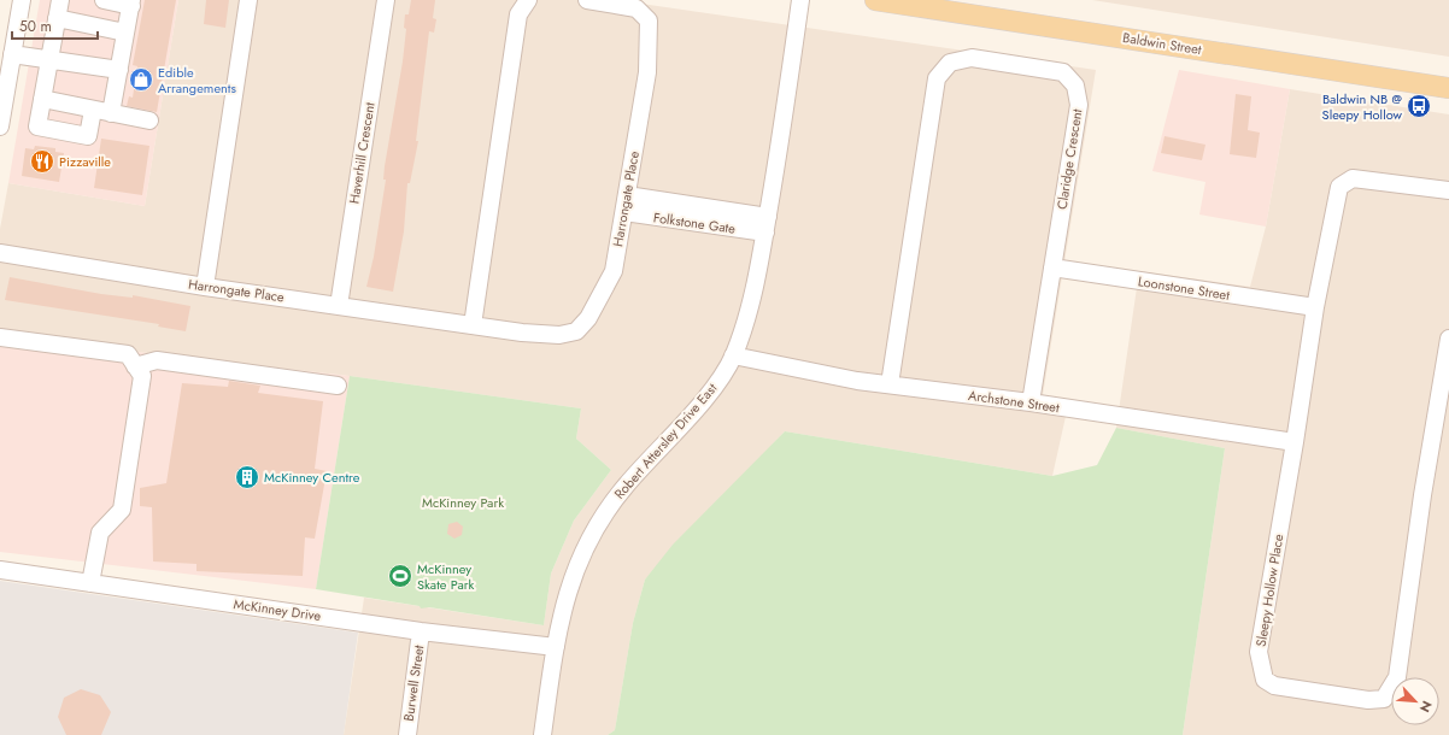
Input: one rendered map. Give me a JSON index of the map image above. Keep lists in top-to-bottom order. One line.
{"streets":{"main road":["Baldwin Street"],"street":["Haverhill Crescent","Claridge Crescent","Harrongate Place","Folkstone Gate","Loonstone Street","Archstone Street","Robert Attersley Drive East","Sleepy Hollow Place","McKinney Drive","Burwell Street"]},"crossings":[["Haverhill Crescent","Harrongate Place"],["Claridge Crescent","Loonstone Street"],["Claridge Crescent","Archstone Street"],["Harrongate Place","Folkstone Gate"],["Folkstone Gate","Robert Attersley Drive East"],["Loonstone Street","Sleepy Hollow Place"],["Archstone Street","Robert Attersley Drive East"],["Archstone Street","Sleepy Hollow Place"],["Robert Attersley Drive East","McKinney Drive"],["McKinney Drive","Burwell Street"]],"parks":["McKinney Park"],"places":{"shop":["Edible Arrangements"],"bus stop":["Baldwin NB @ Sleepy Hollow"],"restaurant":["Pizzaville"],"building":["McKinney Centre"],"sports":["McKinney Skate Park"]},"scale_bar":"50 m","north":"bottom right"}
